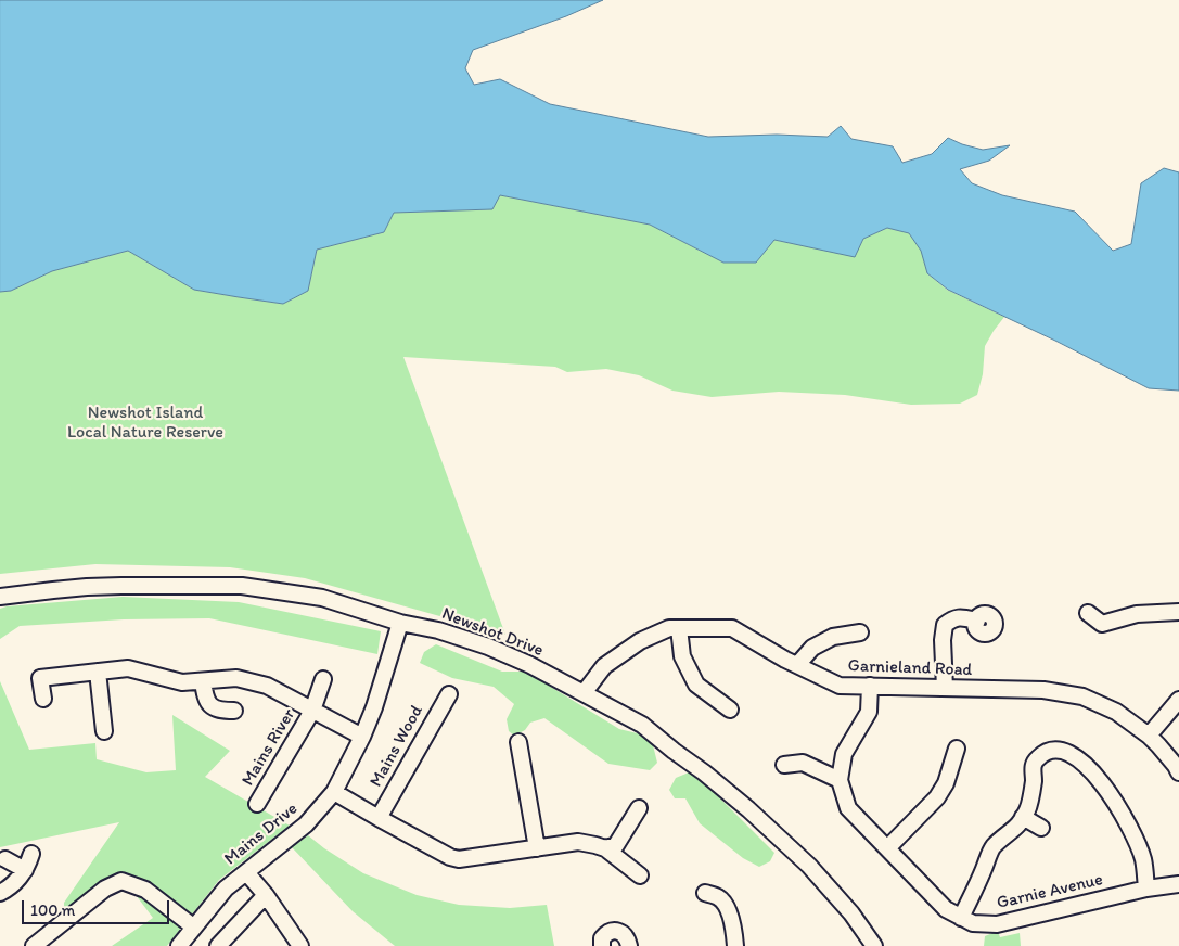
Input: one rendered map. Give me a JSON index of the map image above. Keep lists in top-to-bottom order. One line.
{"streets":{"street":["Newshot Drive","Garnieland Road","Mains Wood","Mains River","Mains Drive","Garnie Avenue"]},"crossings":[["Newshot Drive","Garnieland Road"],["Newshot Drive","Mains Drive"],["Garnieland Road","Garnie Avenue"],["Mains Wood","Mains Drive"],["Mains River","Mains Drive"]],"parks":["Newshot Island Local Nature Reserve"],"scale_bar":"100 m"}
